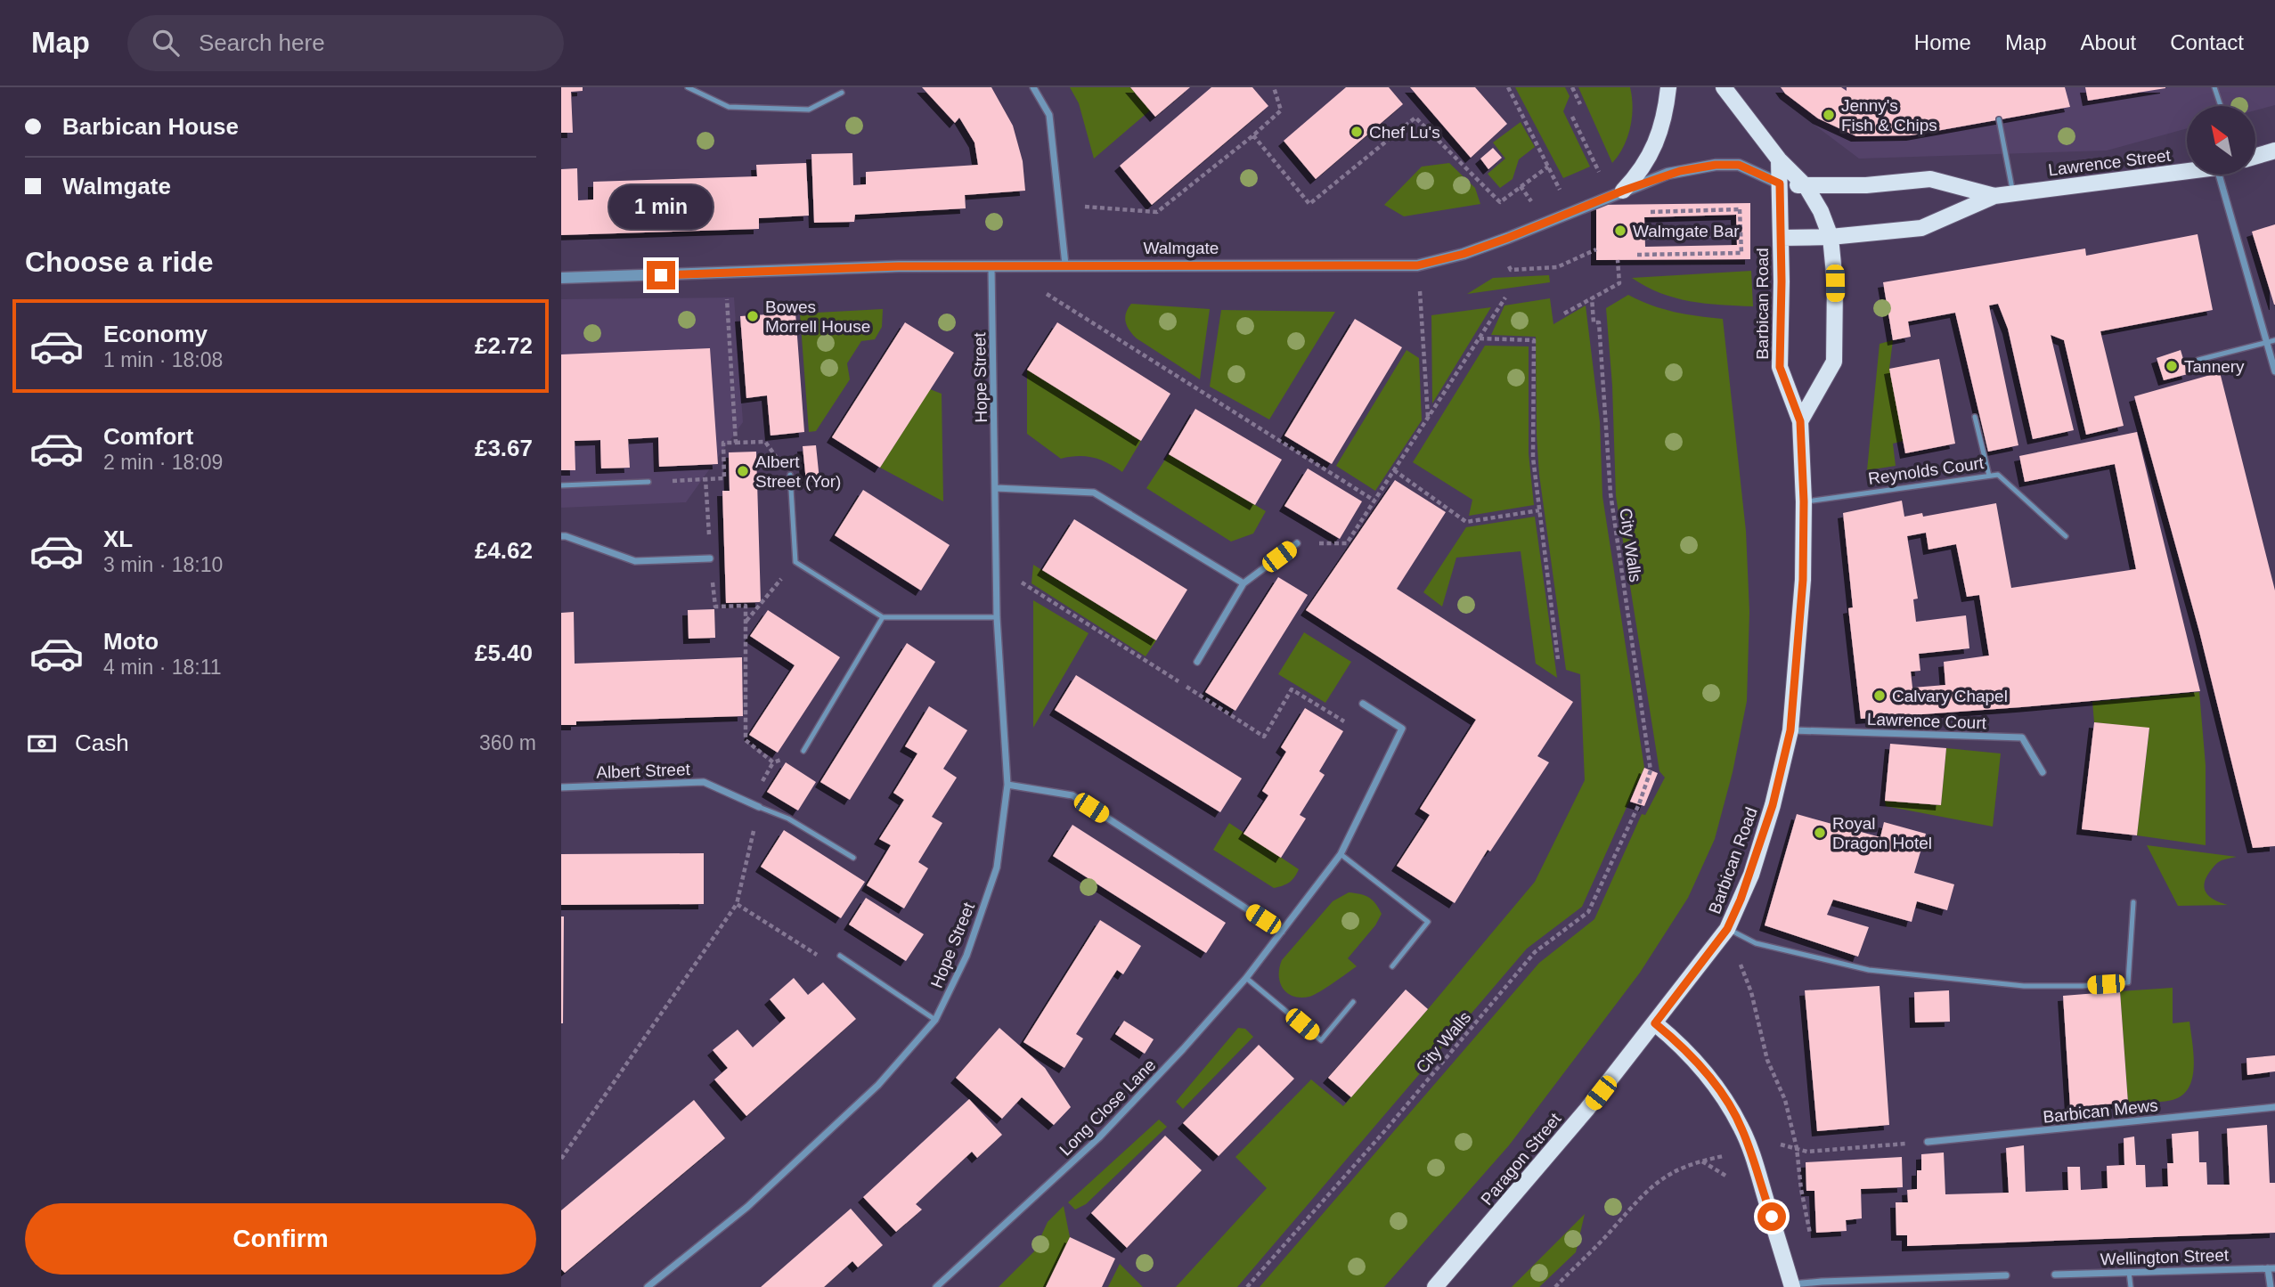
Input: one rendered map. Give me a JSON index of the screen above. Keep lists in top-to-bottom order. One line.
{"streets":{"main road":["Lawrence Street","Barbican Road","Paragon Street"],"street":["Walmgate","Hope Street","Lawrence Court","Albert Street","Long Close Lane","Barbican Mews","Wellington Street"],"lane":["Reynolds Court"],"path":["City Walls"]},"crossings":[["Lawrence Street","Walmgate"],["Lawrence Street","Barbican Road"],["Walmgate","Barbican Road"],["Walmgate","Hope Street"],["Barbican Road","Reynolds Court"],["Barbican Road","Lawrence Court"],["Barbican Road","Paragon Street"]],"places":["Jenny's Fish & Chips","Chef Lu's","Walmgate Bar","Bowes Morrell House","Tannery","Albert Street (Yor)","Calvary Chapel","Royal Dragon Hotel"],"north":"top left","page":{"header":"Map","search":"Search here","nav":["Home","Map","About","Contact"],"banner":["Barbican House","Walmgate"],"bubble":"1 min","heading":"Choose a ride","list":[{"name":"Economy","note":"1 min · 18:08","value":"£2.72"},{"name":"Comfort","note":"2 min · 18:09","value":"£3.67"},{"name":"XL","note":"3 min · 18:10","value":"£4.62"},{"name":"Moto","note":"4 min · 18:11","value":"£5.40"}],"pay":["Cash","360 m"],"buttons":"Confirm"}}
